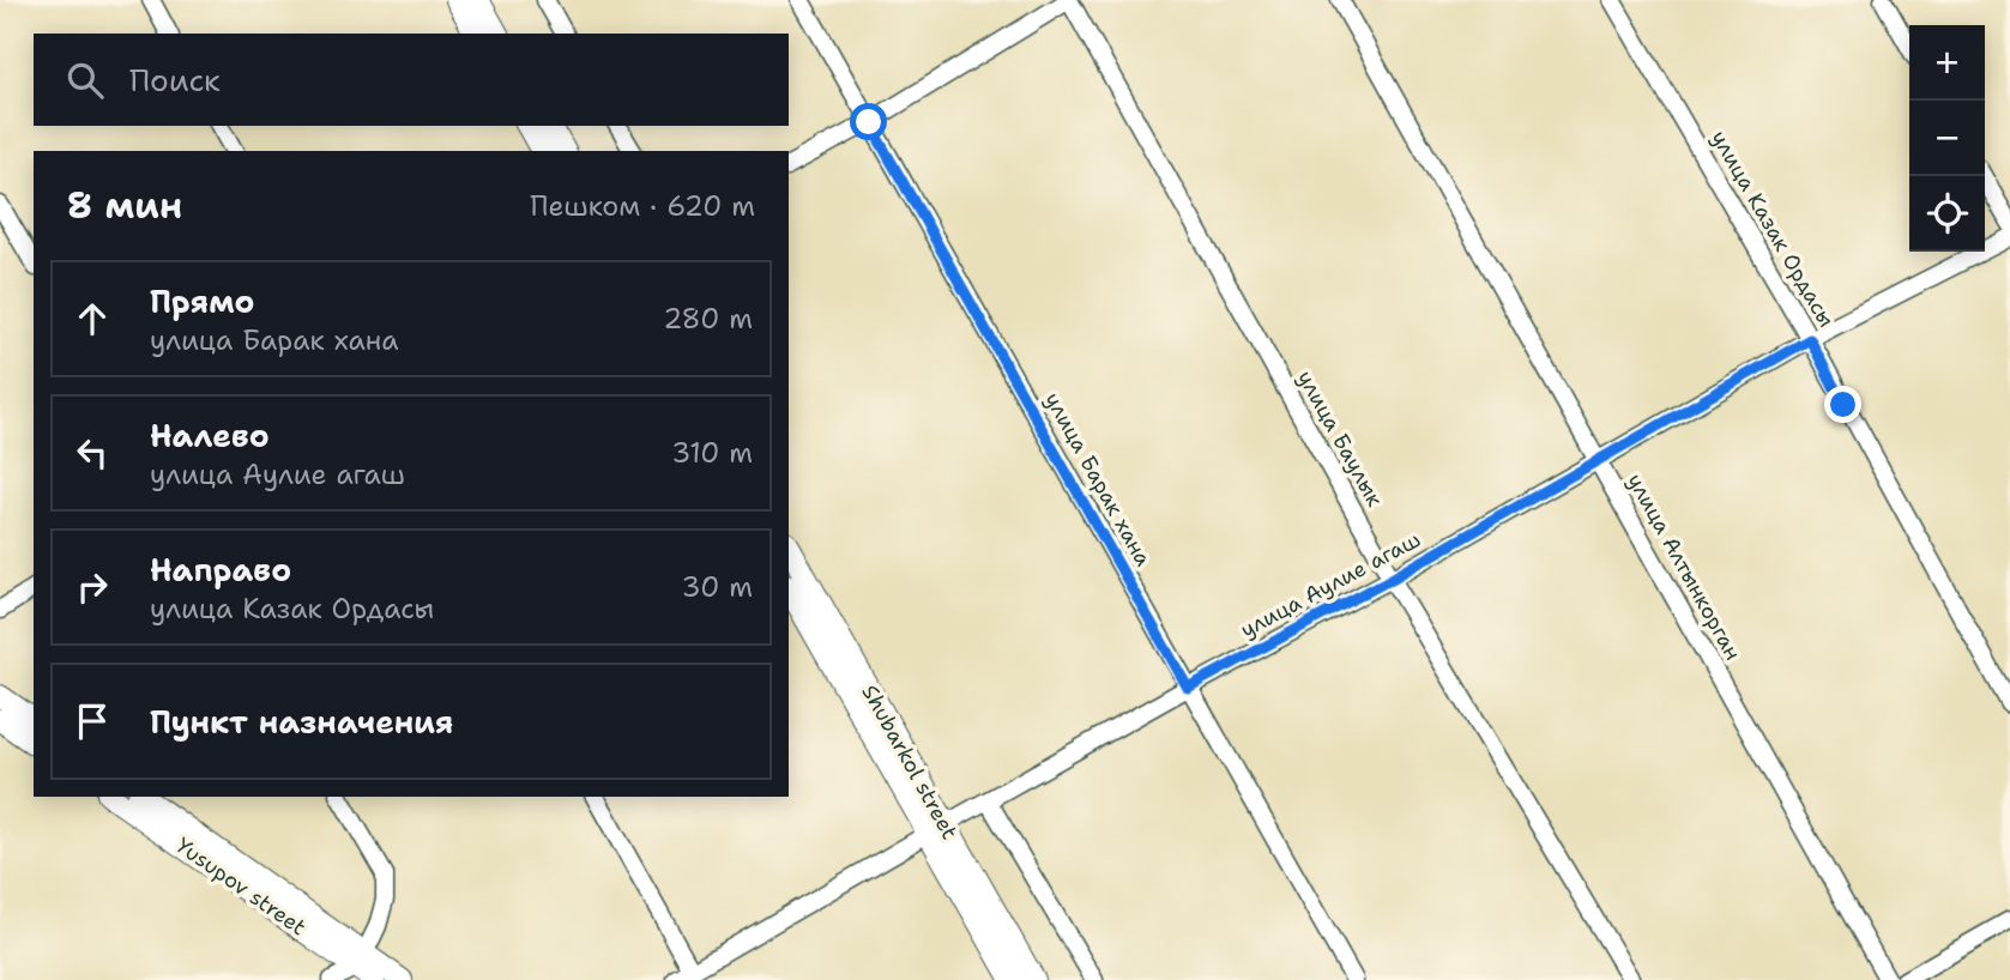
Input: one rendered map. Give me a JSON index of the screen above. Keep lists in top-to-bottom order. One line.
{"streets":{"street":["улица Казак Ордасы","улица Баулык","улица Барак хана","улица Алтынкорган","улица Аулие агаш","Shubarkol street","Yusupov street"]},"crossings":[["улица Казак Ордасы","улица Аулие агаш"],["улица Баулык","улица Аулие агаш"],["улица Барак хана","улица Аулие агаш"],["улица Алтынкорган","улица Аулие агаш"],["улица Аулие агаш","Shubarkol street"]],"page":{"map_buttons":["+","−"],"search":"Поиск","heading":["8 мин","Пешком · 620 m"],"list":[["Прямо","улица Барак хана","280 m"],["Налево","улица Аулие агаш","310 m"],["Направо","улица Казак Ордасы","30 m"],"Пункт назначения"]}}
